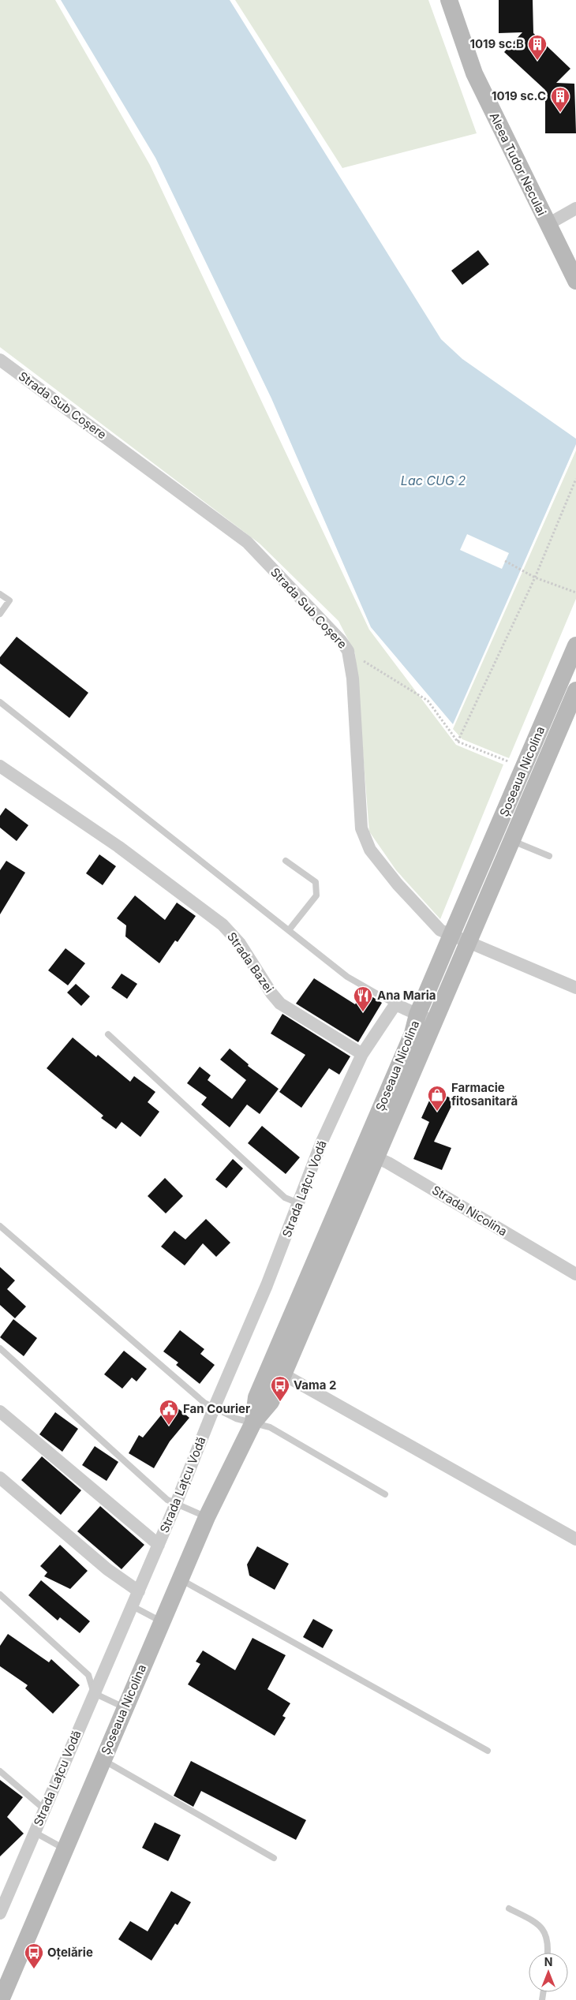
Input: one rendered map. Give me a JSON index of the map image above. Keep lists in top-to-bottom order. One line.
{"streets":{"main road":["Aleea Tudor Neculai","Șoseaua Nicolina"],"street":["Strada Sub Coșere","Strada Bazei","Strada Lațcu Vodă","Strada Nicolina"]},"crossings":[["Strada Sub Coșere","Șoseaua Nicolina"],["Șoseaua Nicolina","Strada Nicolina"],["Strada Bazei","Strada Lațcu Vodă"]],"water":["Lac CUG 2"],"places":{"building":["1019 sc.B","1019 sc.C"],"restaurant":["Ana Maria"],"shop":["Farmacie fitosanitară"],"bus stop":["Vama 2","Oțelărie"],"public building":["Fan Courier"]},"north":"top"}
